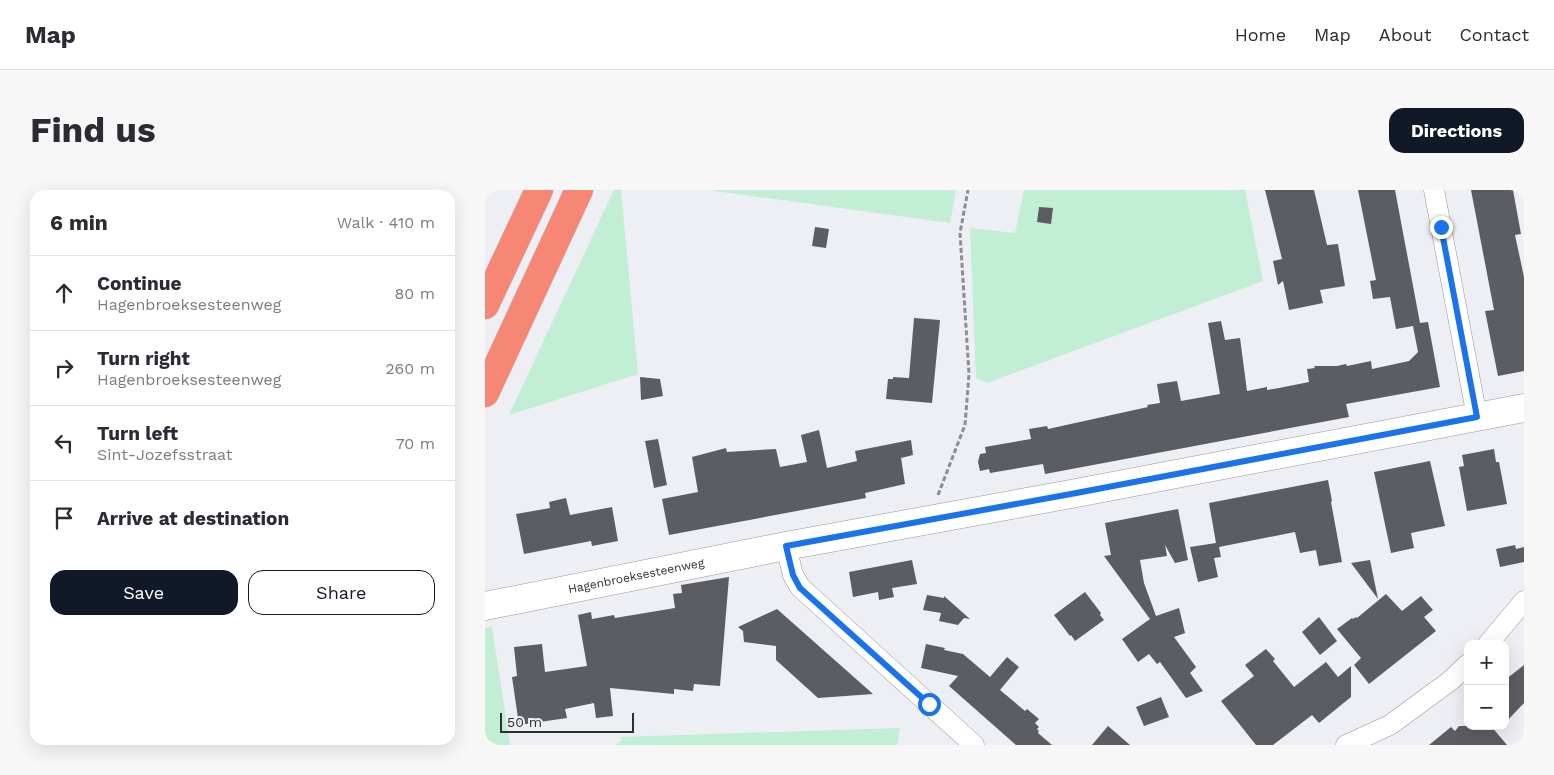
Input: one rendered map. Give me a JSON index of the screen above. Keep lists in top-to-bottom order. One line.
{"streets":{"street":["Hagenbroeksesteenweg"]},"scale_bar":"50 m","page":{"header":"Map","nav":["Home","Map","About","Contact"],"buttons":["Directions",["Save","Share"]],"title":"Find us","heading":["6 min","Walk · 410 m"],"list":[["Continue","Hagenbroeksesteenweg","80 m"],["Turn right","Hagenbroeksesteenweg","260 m"],["Turn left","Sint-Jozefsstraat","70 m"],"Arrive at destination"],"map_buttons":["+","−"],"scale":"50 m"}}
